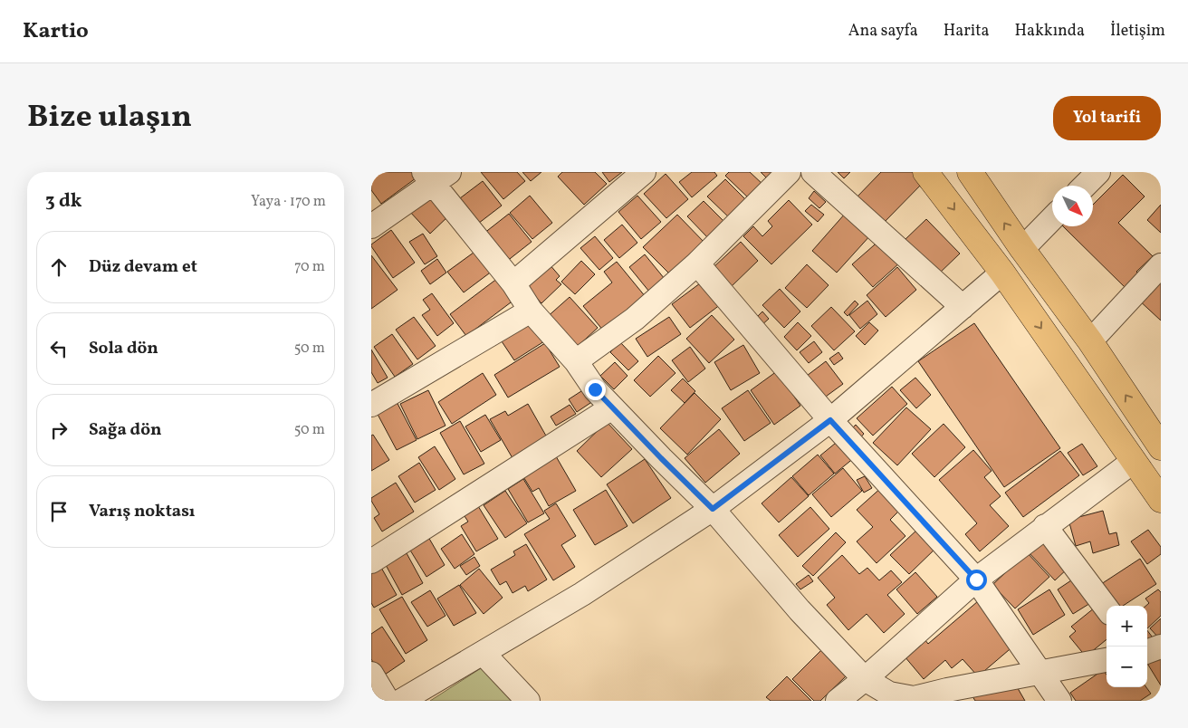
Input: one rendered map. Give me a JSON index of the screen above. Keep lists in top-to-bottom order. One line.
{"north":"bottom right","page":{"header":"Kartio","nav":["Ana sayfa","Harita","Hakkında","İletişim"],"title":"Bize ulaşın","buttons":"Yol tarifi","heading":["3 dk","Yaya · 170 m"],"list":[["Düz devam et","70 m"],["Sola dön","50 m"],["Sağa dön","50 m"],"Varış noktası"],"map_buttons":["+","−"]}}
